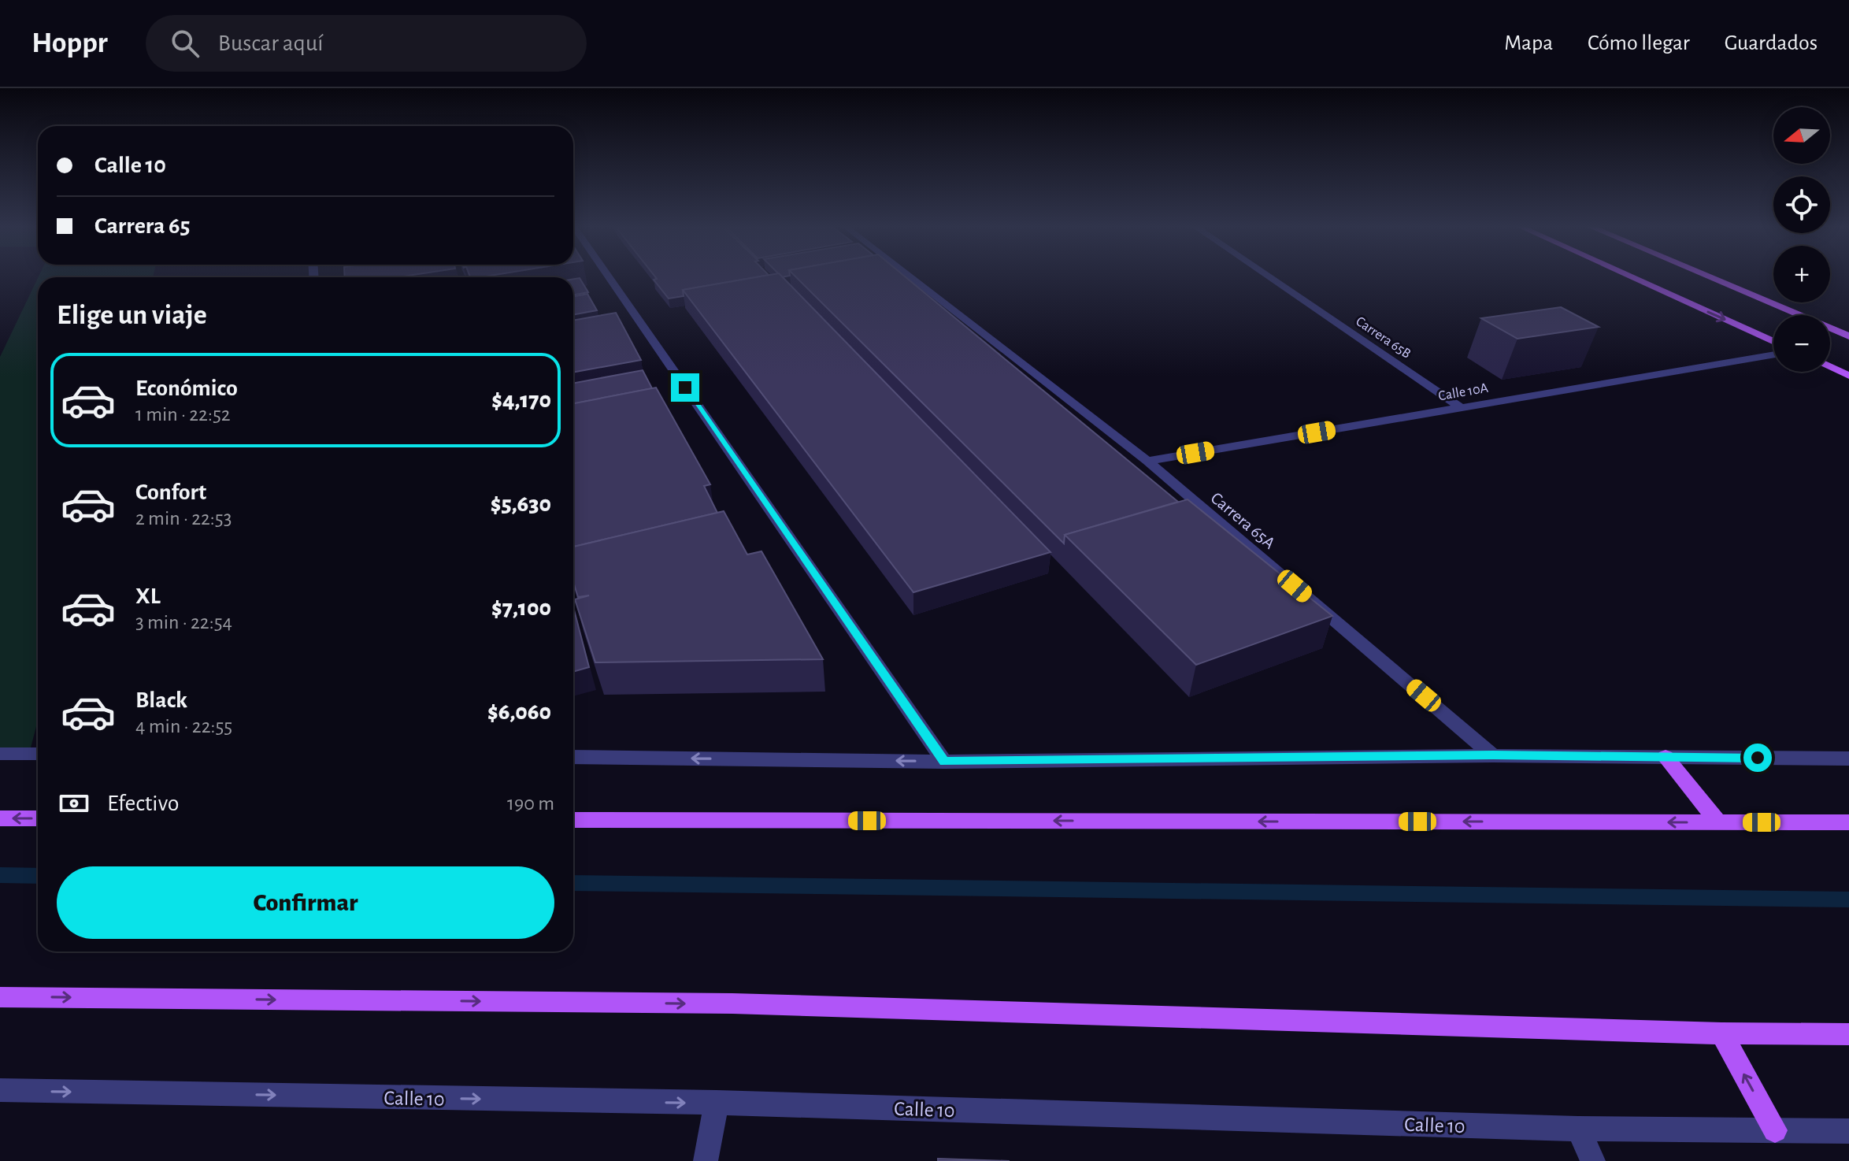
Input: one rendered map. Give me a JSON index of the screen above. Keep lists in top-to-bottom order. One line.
{"streets":{"street":["Carrera 65B","Calle 10A","Carrera 65A","Calle 10"]},"crossings":[["Carrera 65B","Calle 10A"],["Calle 10A","Carrera 65A"]],"one_way":["Calle 10"],"north":"left","page":{"header":"Hoppr","search":"Buscar aquí","nav":["Mapa","Cómo llegar","Guardados"],"map_buttons":["+","−"],"banner":["Calle 10","Carrera 65"],"heading":"Elige un viaje","list":[{"name":"Económico","note":"1 min · 22:52","value":"$4,170"},{"name":"Confort","note":"2 min · 22:53","value":"$5,630"},{"name":"XL","note":"3 min · 22:54","value":"$7,100"},{"name":"Black","note":"4 min · 22:55","value":"$6,060"}],"pay":["Efectivo","190 m"],"buttons":"Confirmar"}}
